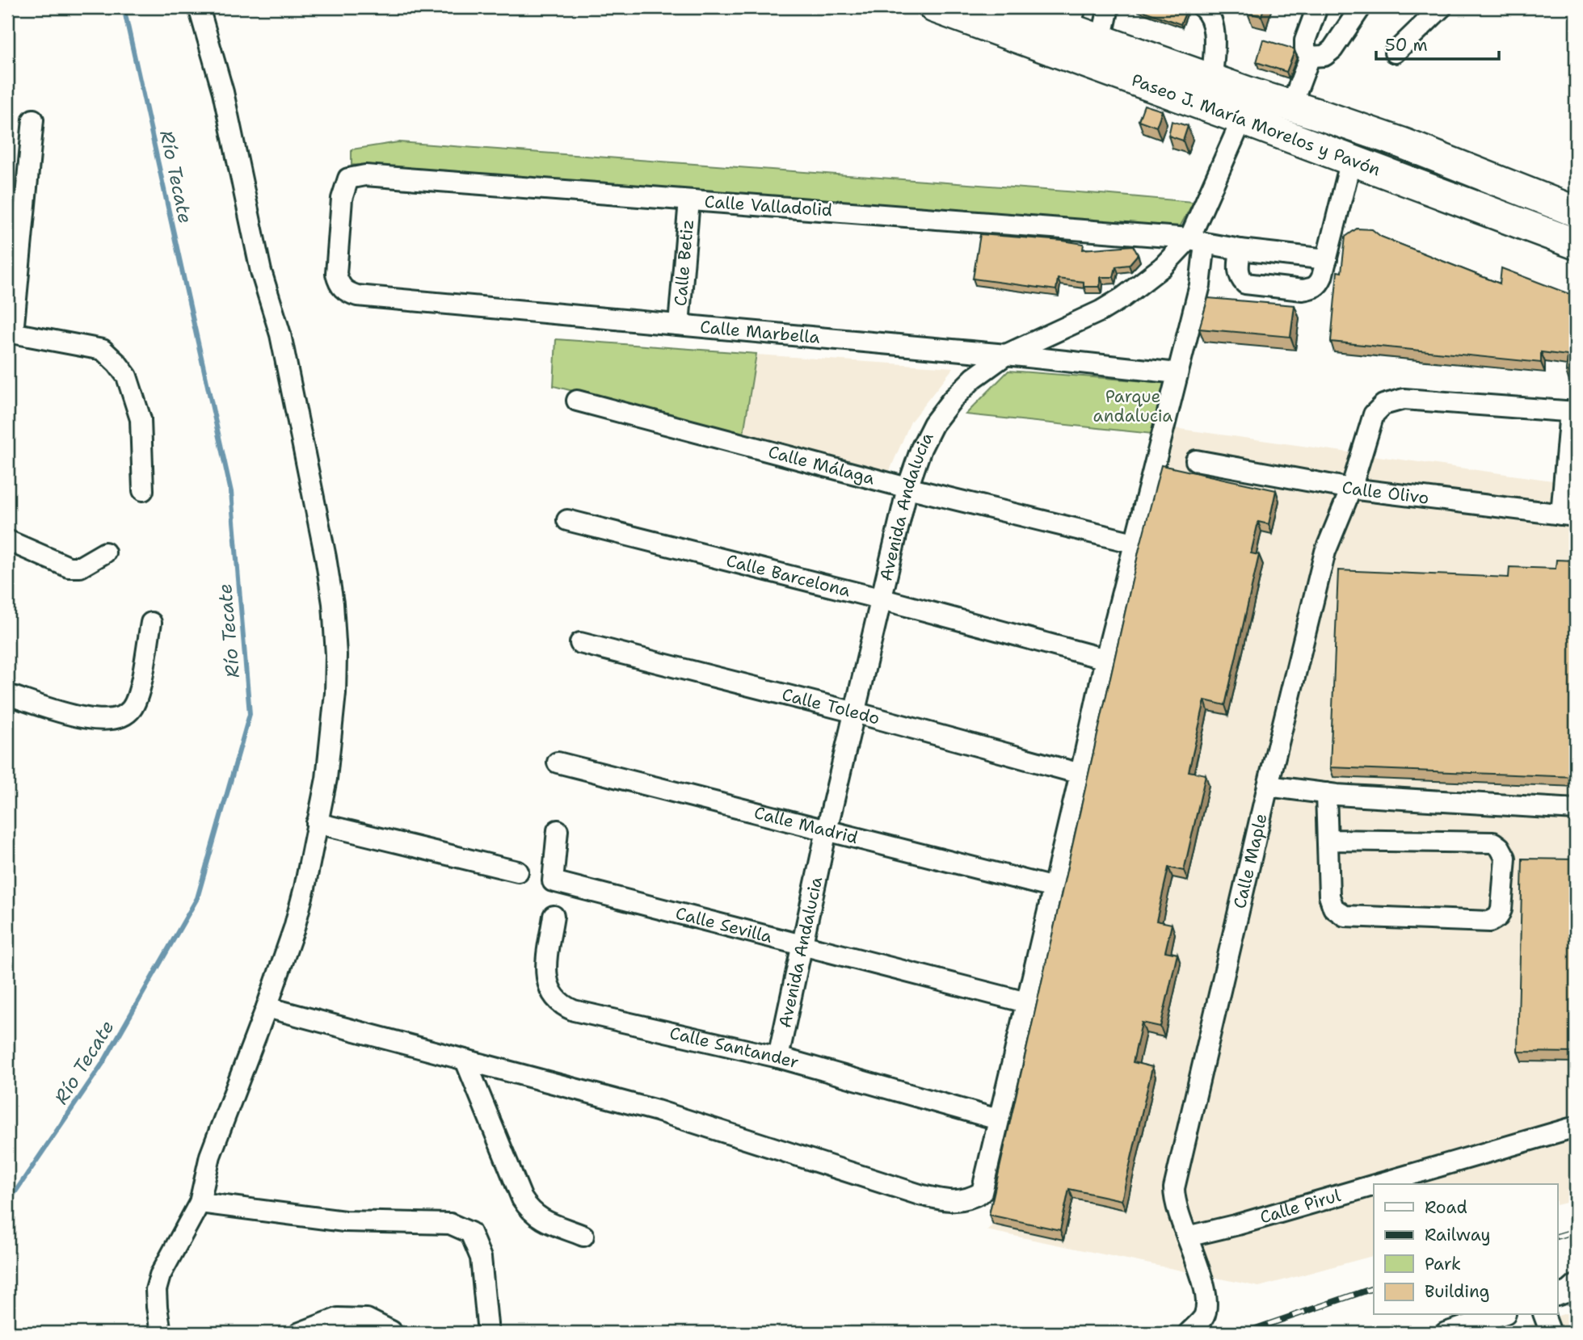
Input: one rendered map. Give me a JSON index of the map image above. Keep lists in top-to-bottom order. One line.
{"streets":{"highway":["Paseo J. María Morelos y Pavón"],"street":["Calle Valladolid","Calle Betiz","Calle Marbella","Calle Málaga","Calle Olivo","Avenida Andalucia","Calle Barcelona","Calle Toledo","Calle Madrid","Calle Maple","Calle Sevilla","Calle Santander","Calle Pirul"]},"crossings":[["Paseo J. María Morelos y Pavón","Avenida Andalucia"],["Calle Valladolid","Calle Betiz"],["Calle Valladolid","Calle Marbella"],["Calle Valladolid","Avenida Andalucia"],["Calle Betiz","Calle Marbella"],["Calle Marbella","Avenida Andalucia"],["Calle Málaga","Avenida Andalucia"],["Calle Olivo","Calle Maple"],["Avenida Andalucia","Calle Barcelona"],["Avenida Andalucia","Calle Toledo"],["Avenida Andalucia","Calle Madrid"],["Avenida Andalucia","Calle Sevilla"],["Avenida Andalucia","Calle Santander"],["Calle Maple","Calle Pirul"]],"water":["Río Tecate"],"parks":["Parque andalucia"],"legend":["Road","Railway","Park","Building"],"scale_bar":"50 m"}
